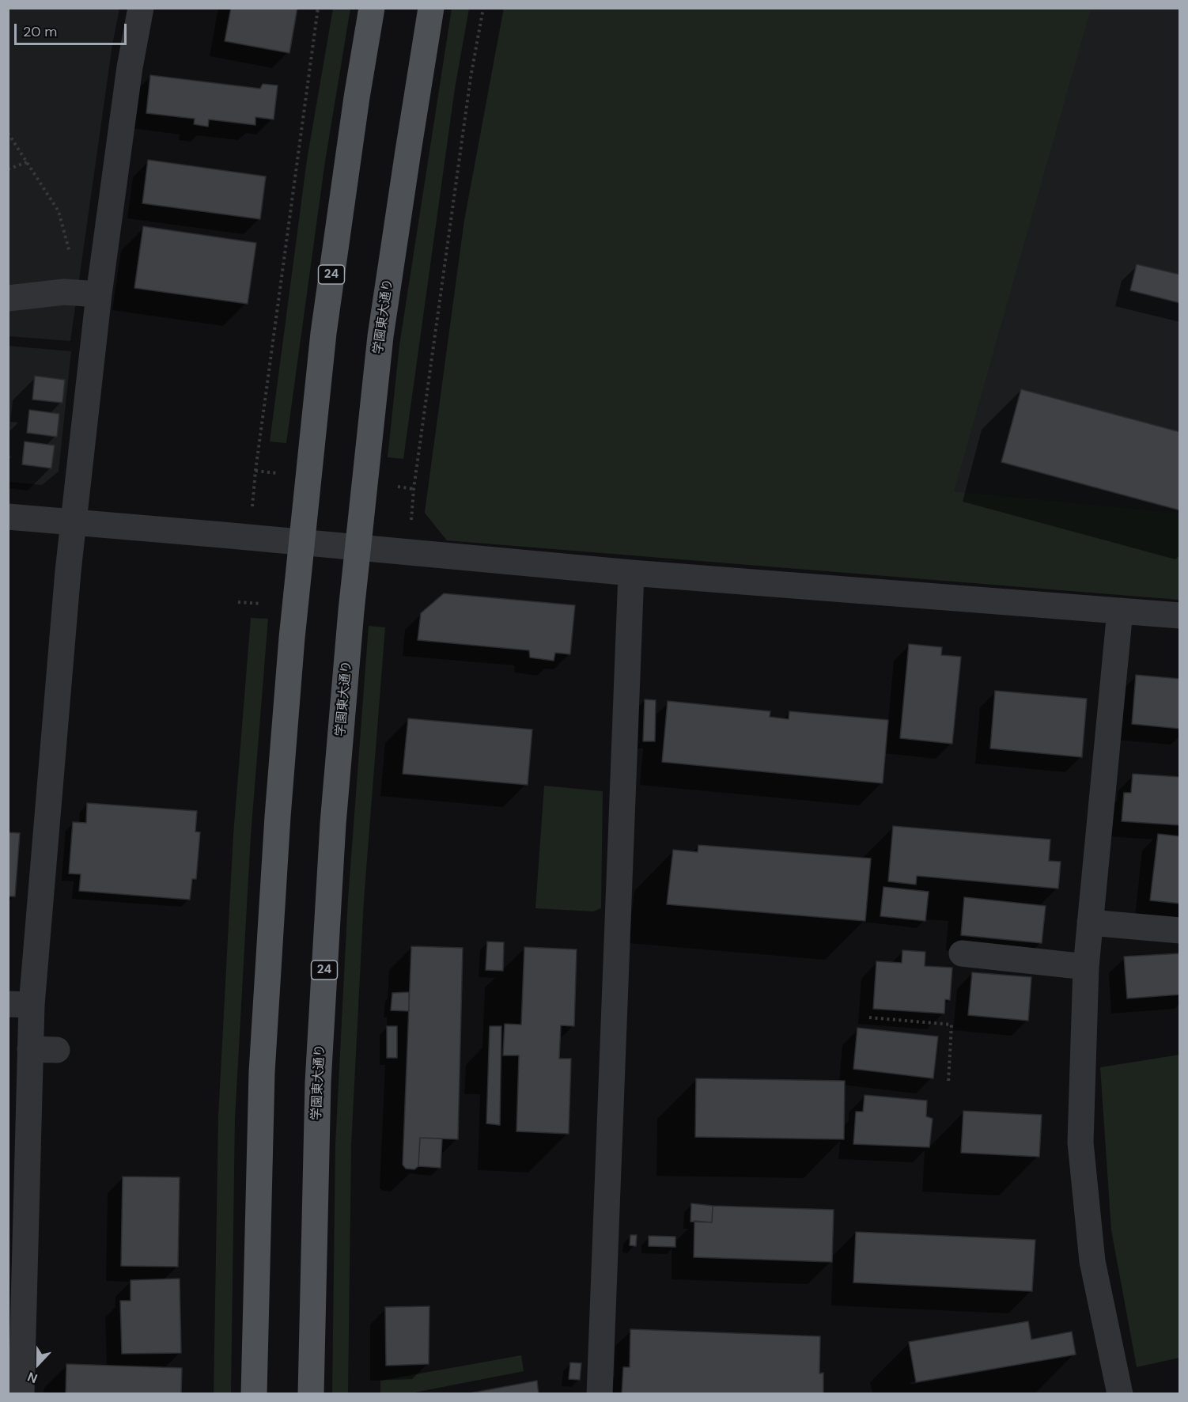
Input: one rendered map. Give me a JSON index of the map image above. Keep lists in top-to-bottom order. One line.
{"streets":{"main road":["24","学園東大通り"]},"scale_bar":"20 m","north":"bottom"}
